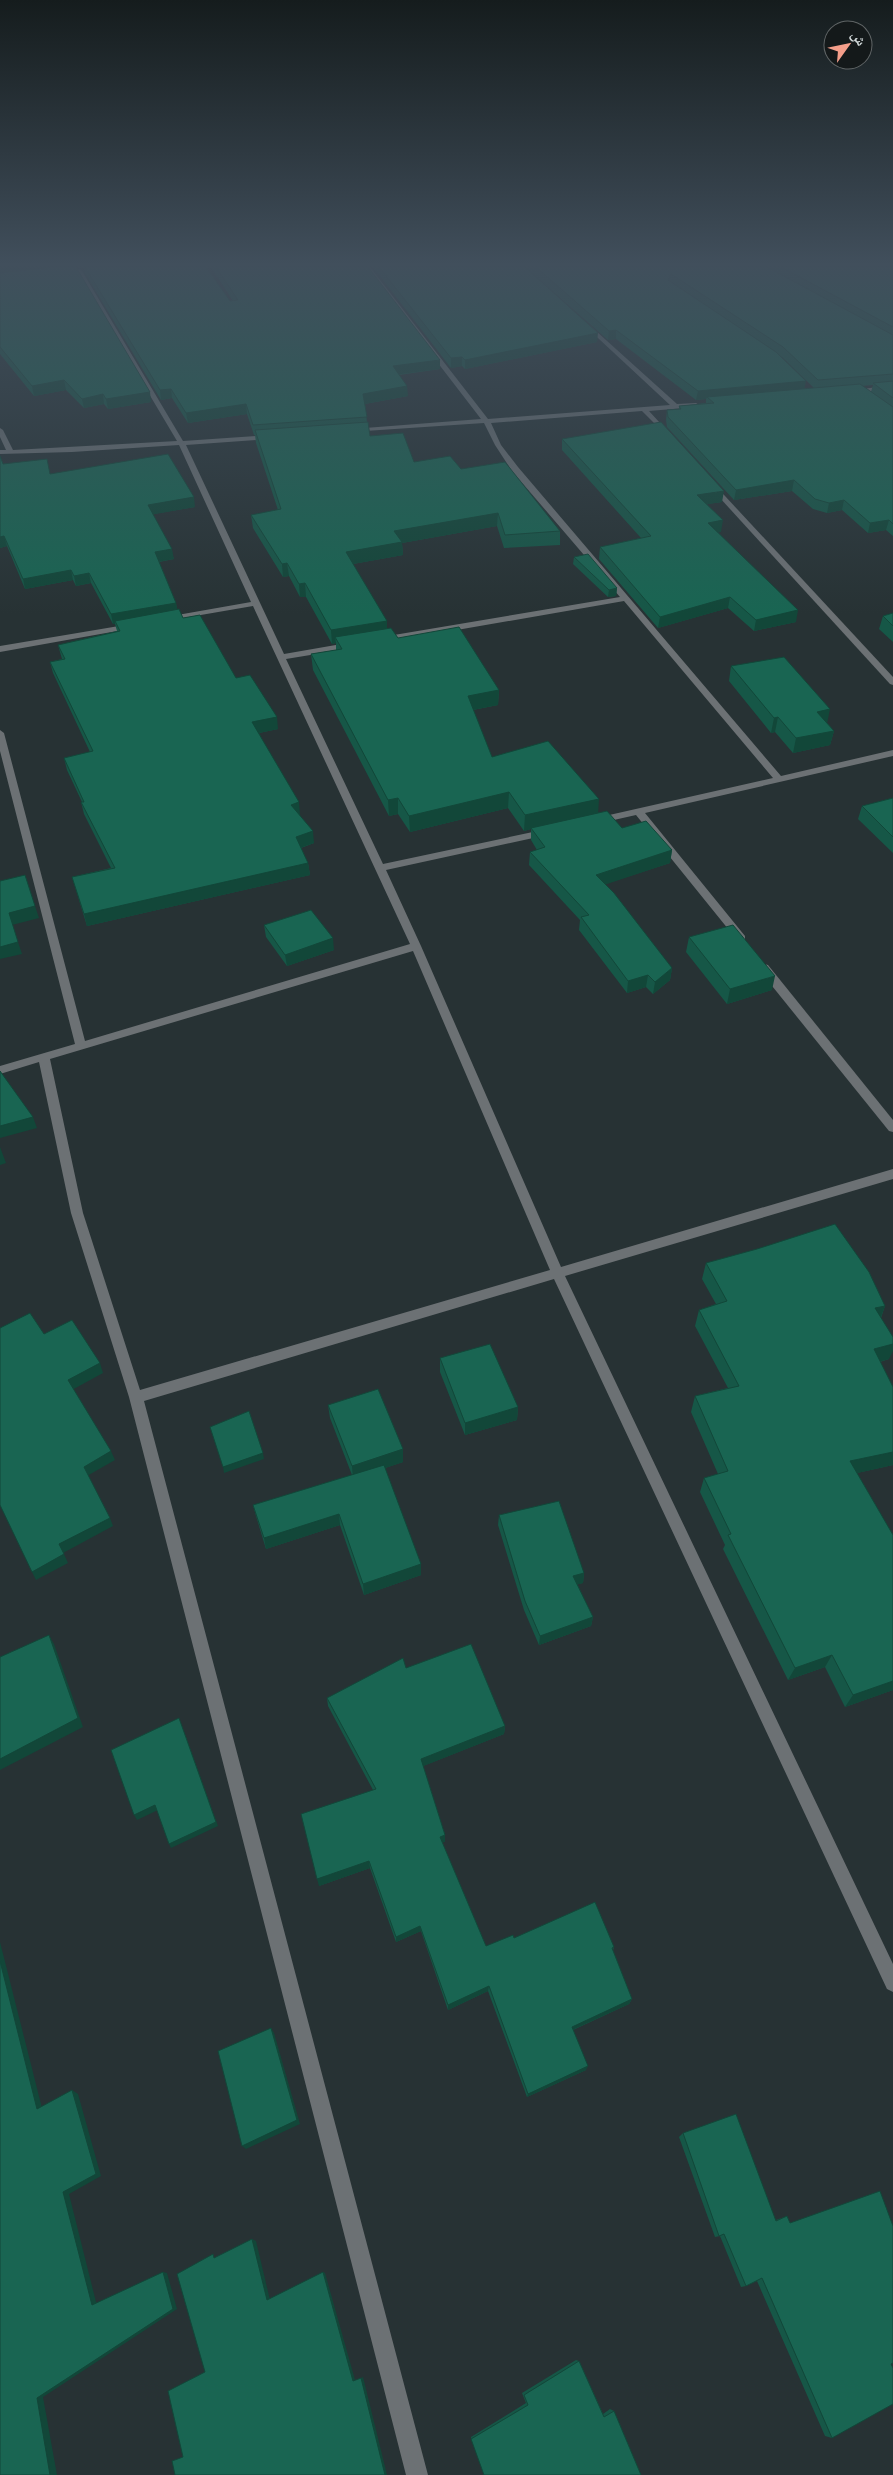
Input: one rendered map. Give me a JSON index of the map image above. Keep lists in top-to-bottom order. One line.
{"north":"top right"}
